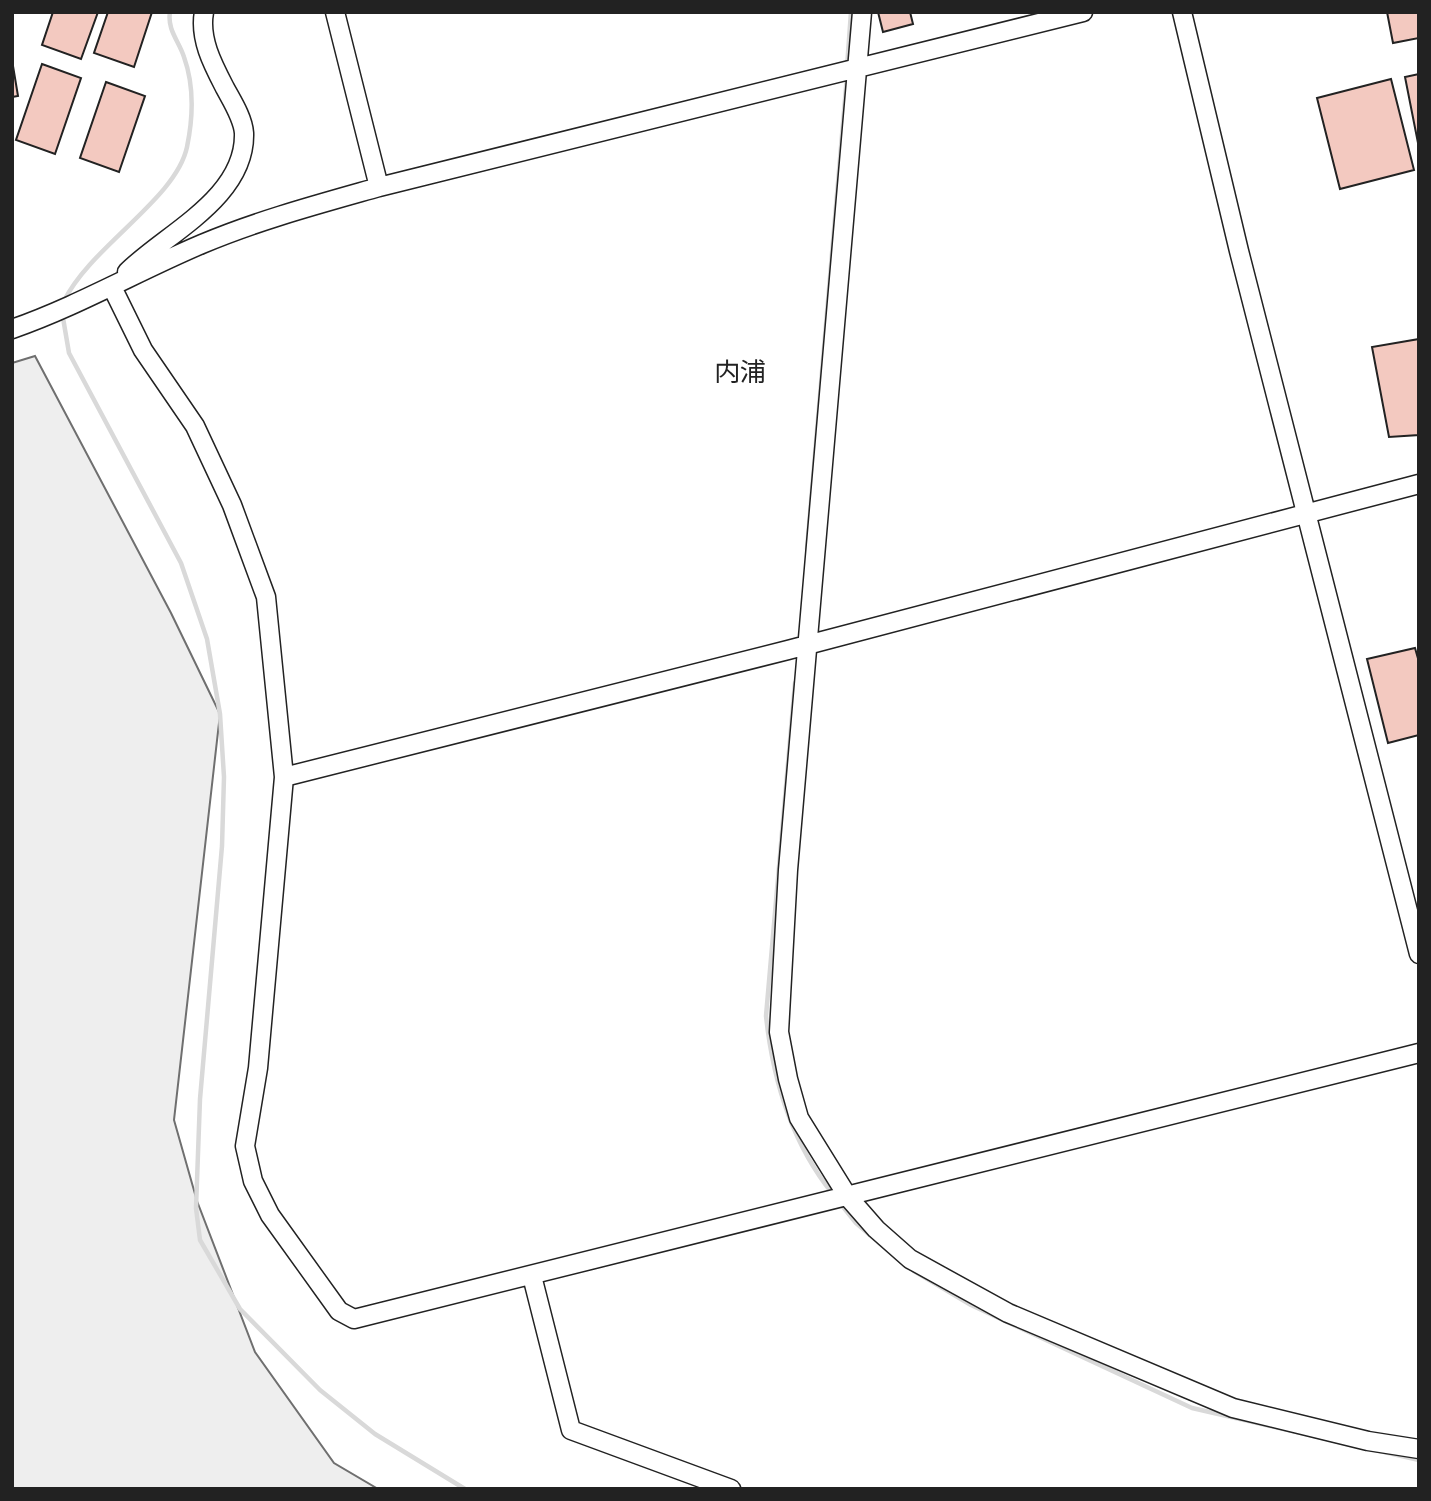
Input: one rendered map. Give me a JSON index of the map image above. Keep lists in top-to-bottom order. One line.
{"districts":["内浦"]}
